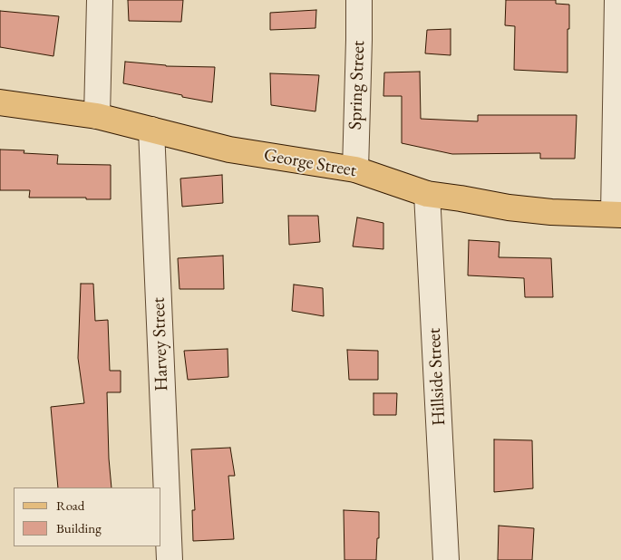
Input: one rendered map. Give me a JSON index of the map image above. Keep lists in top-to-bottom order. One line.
{"streets":{"main road":["George Street"],"street":["Spring Street","Harvey Street","Hillside Street"]},"crossings":[["Spring Street","George Street"],["George Street","Harvey Street"],["George Street","Hillside Street"]],"legend":["Road","Building"]}
